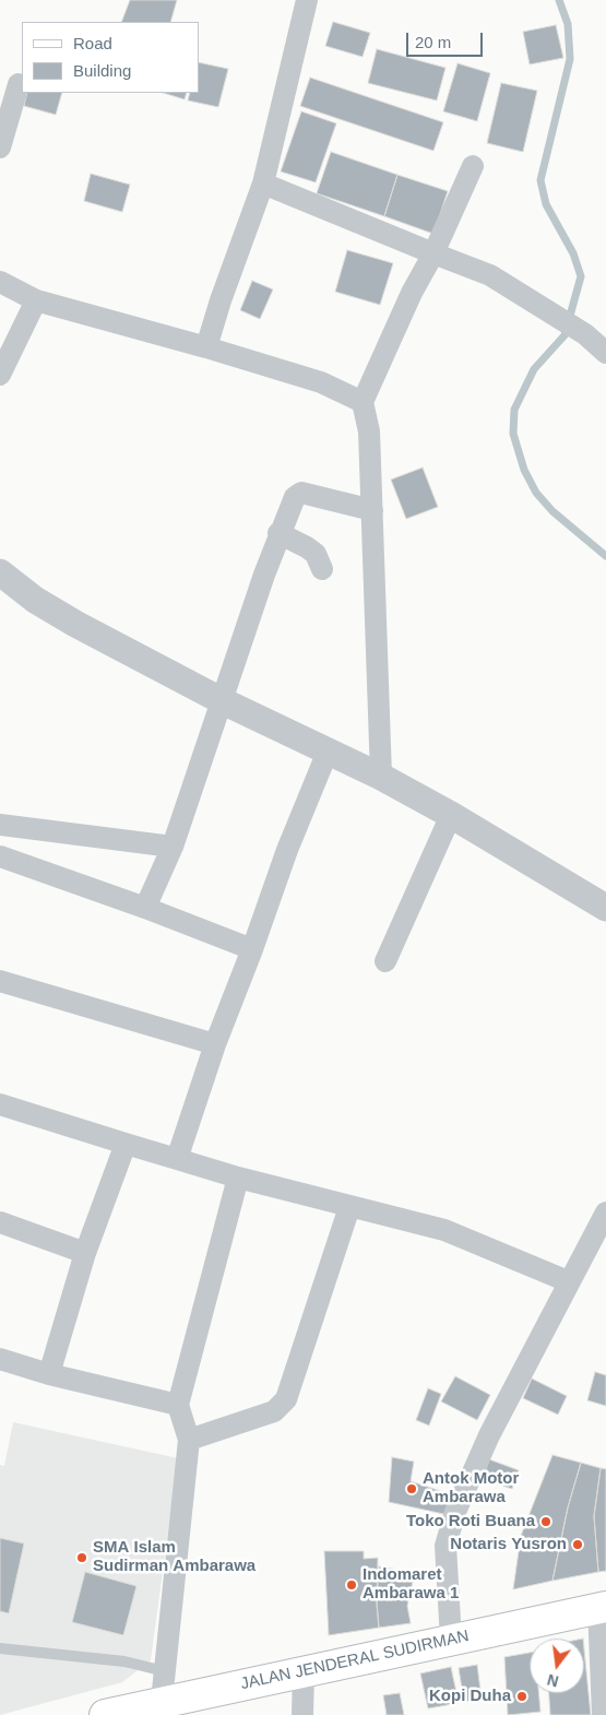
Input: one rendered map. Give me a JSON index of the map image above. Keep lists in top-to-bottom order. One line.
{"streets":{"main road":["JALAN JENDERAL SUDIRMAN"]},"places":["Antok Motor Ambarawa","Toko Roti Buana","Notaris Yusron","SMA Islam Sudirman Ambarawa","Indomaret Ambarawa 1","Kopi Duha"],"legend":["Road","Building"],"scale_bar":"20 m","north":"bottom"}
